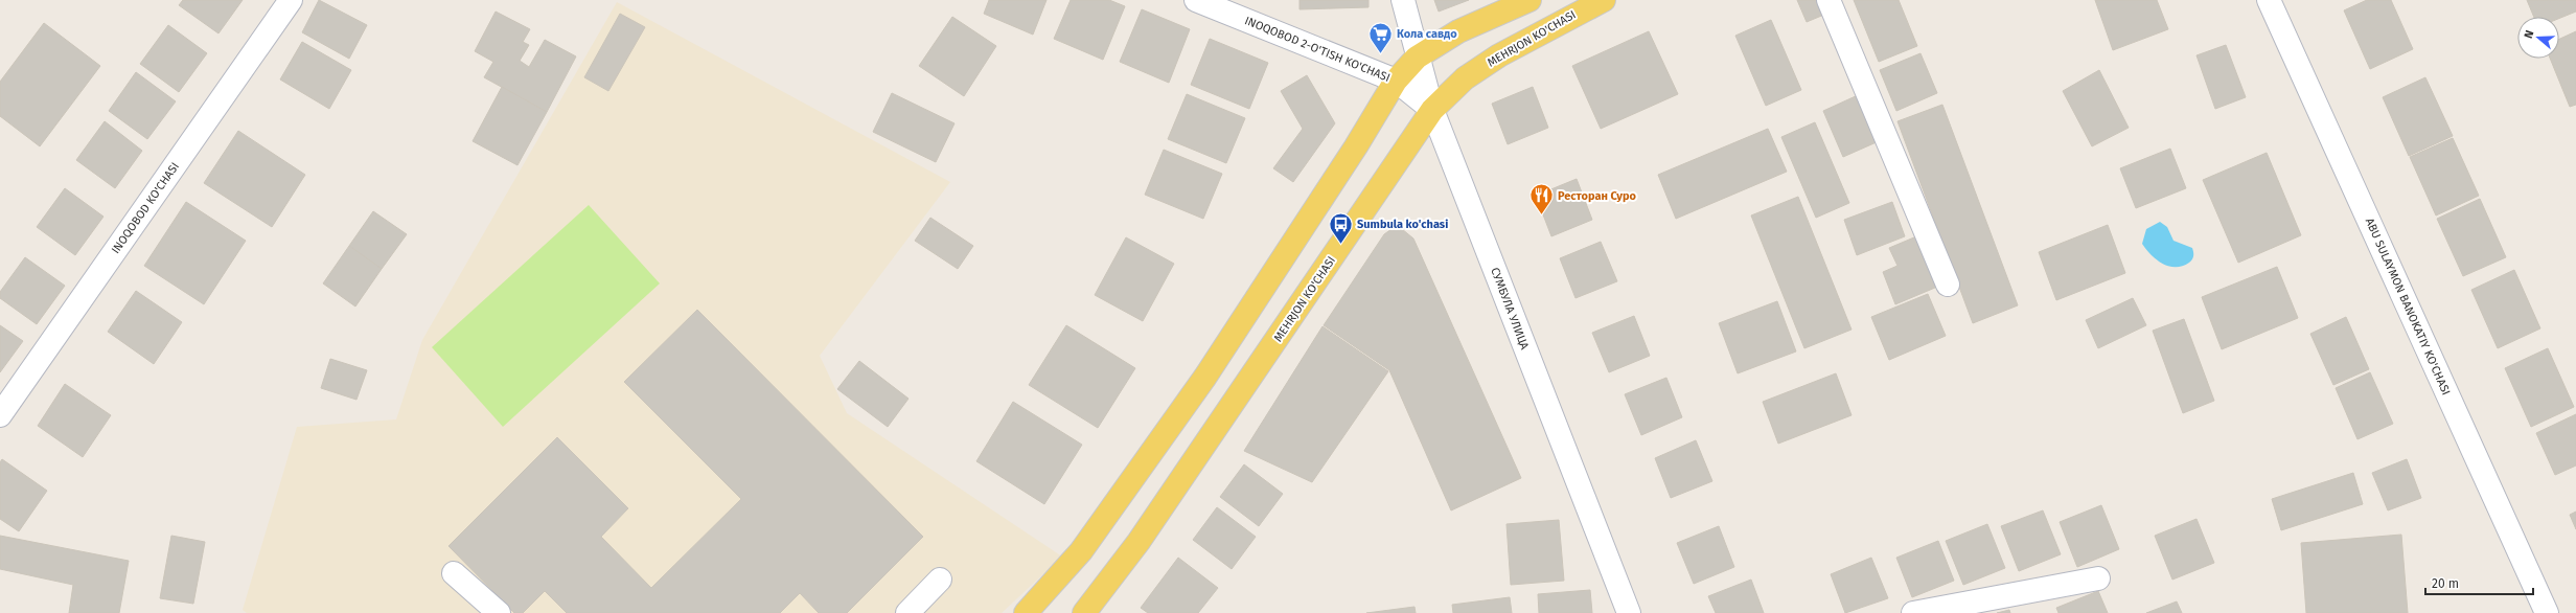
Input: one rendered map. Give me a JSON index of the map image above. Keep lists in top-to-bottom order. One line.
{"streets":{"main road":["MEHRJON KO'CHASI"],"street":["INOQOBOD 2-O'TISH KO'CHASI","INOQOBOD KO'CHASI","ABU SULAYMON BANOKATIY KO'CHASI","СУМБУЛА УЛИЦА"]},"crossings":[["MEHRJON KO'CHASI","INOQOBOD 2-O'TISH KO'CHASI"],["MEHRJON KO'CHASI","СУМБУЛА УЛИЦА"],["INOQOBOD 2-O'TISH KO'CHASI","СУМБУЛА УЛИЦА"]],"places":{"supermarket":["Кола савдо"],"restaurant":["Ресторан Суро"],"bus stop":["Sumbula ko'chasi"]},"scale_bar":"20 m","north":"left"}
